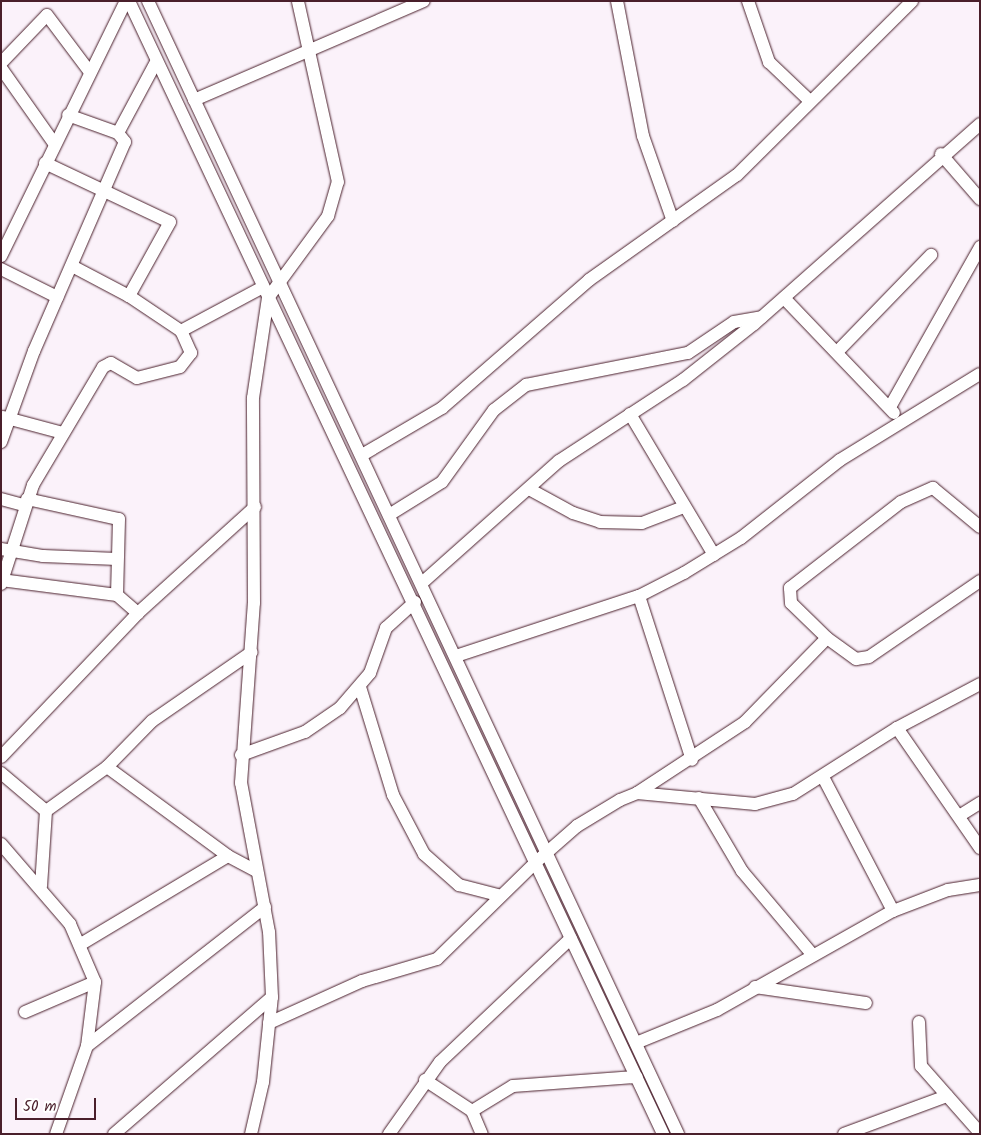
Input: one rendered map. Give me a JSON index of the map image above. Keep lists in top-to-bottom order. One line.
{"scale_bar":"50 m"}
